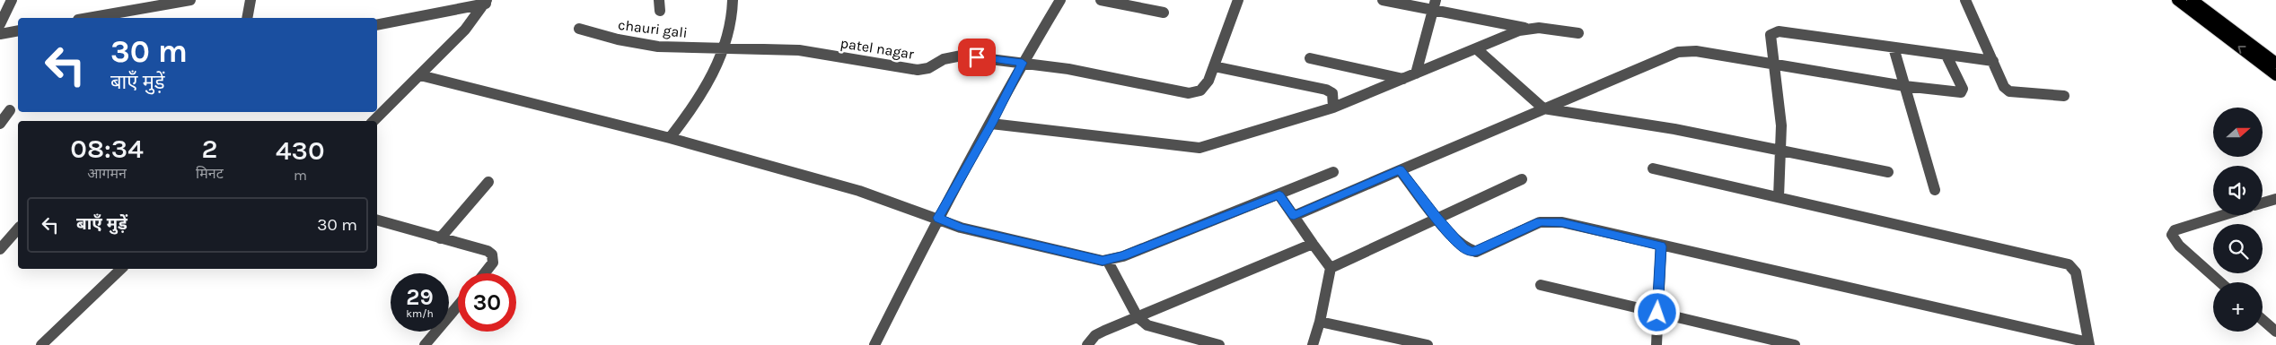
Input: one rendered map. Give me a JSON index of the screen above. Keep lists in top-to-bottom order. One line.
{"streets":{"street":["chauri gali","patel nagar"]},"crossings":[["chauri gali","patel nagar"]],"north":"right","page":{"turn":["30 m","बाएँ मुड़ें"],"map_buttons":"+","eta":["08:34","आगमन","2","मिनट","430","m"],"list":[{"name":"बाएँ मुड़ें","value":"30 m"}],"speed":"29 km/h","limit":"30"}}
